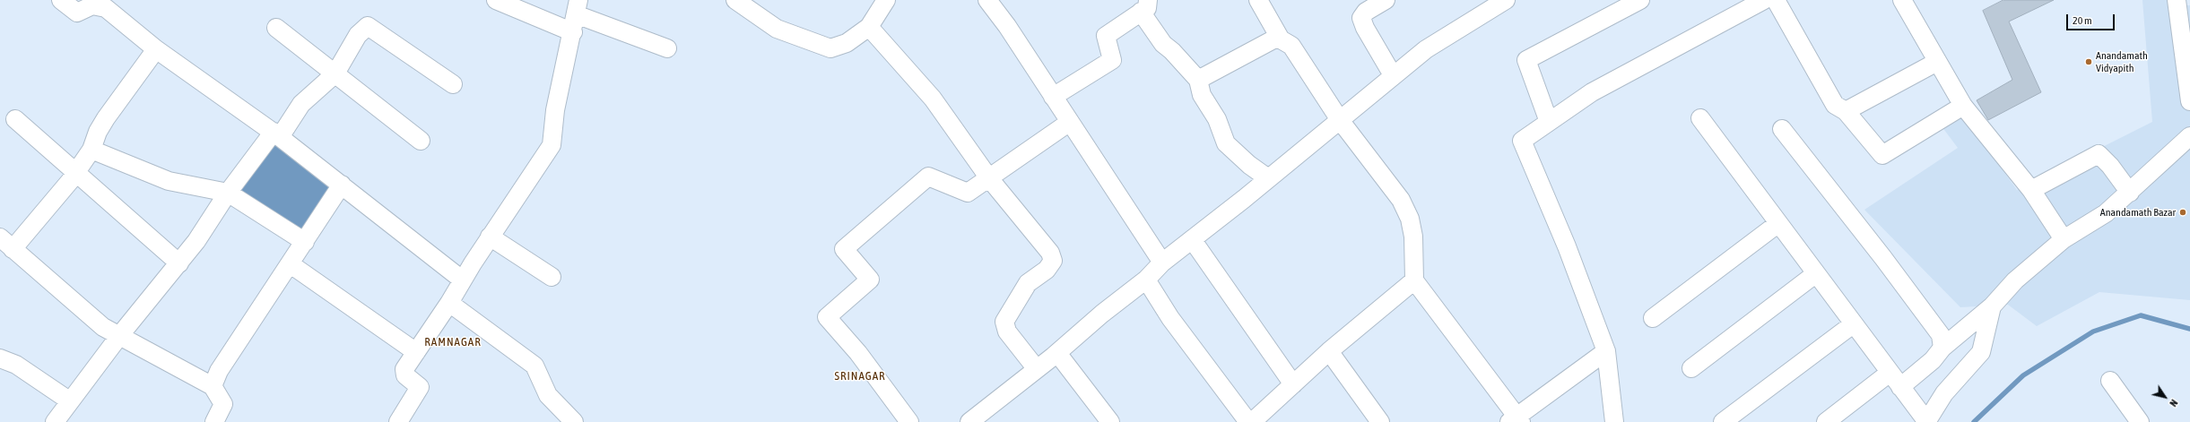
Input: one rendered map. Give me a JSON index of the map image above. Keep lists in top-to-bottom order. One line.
{"districts":["RAMNAGAR","SRINAGAR"],"places":["Anandamath Vidyapith","Anandamath Bazar"],"scale_bar":"20 m","north":"bottom right"}
